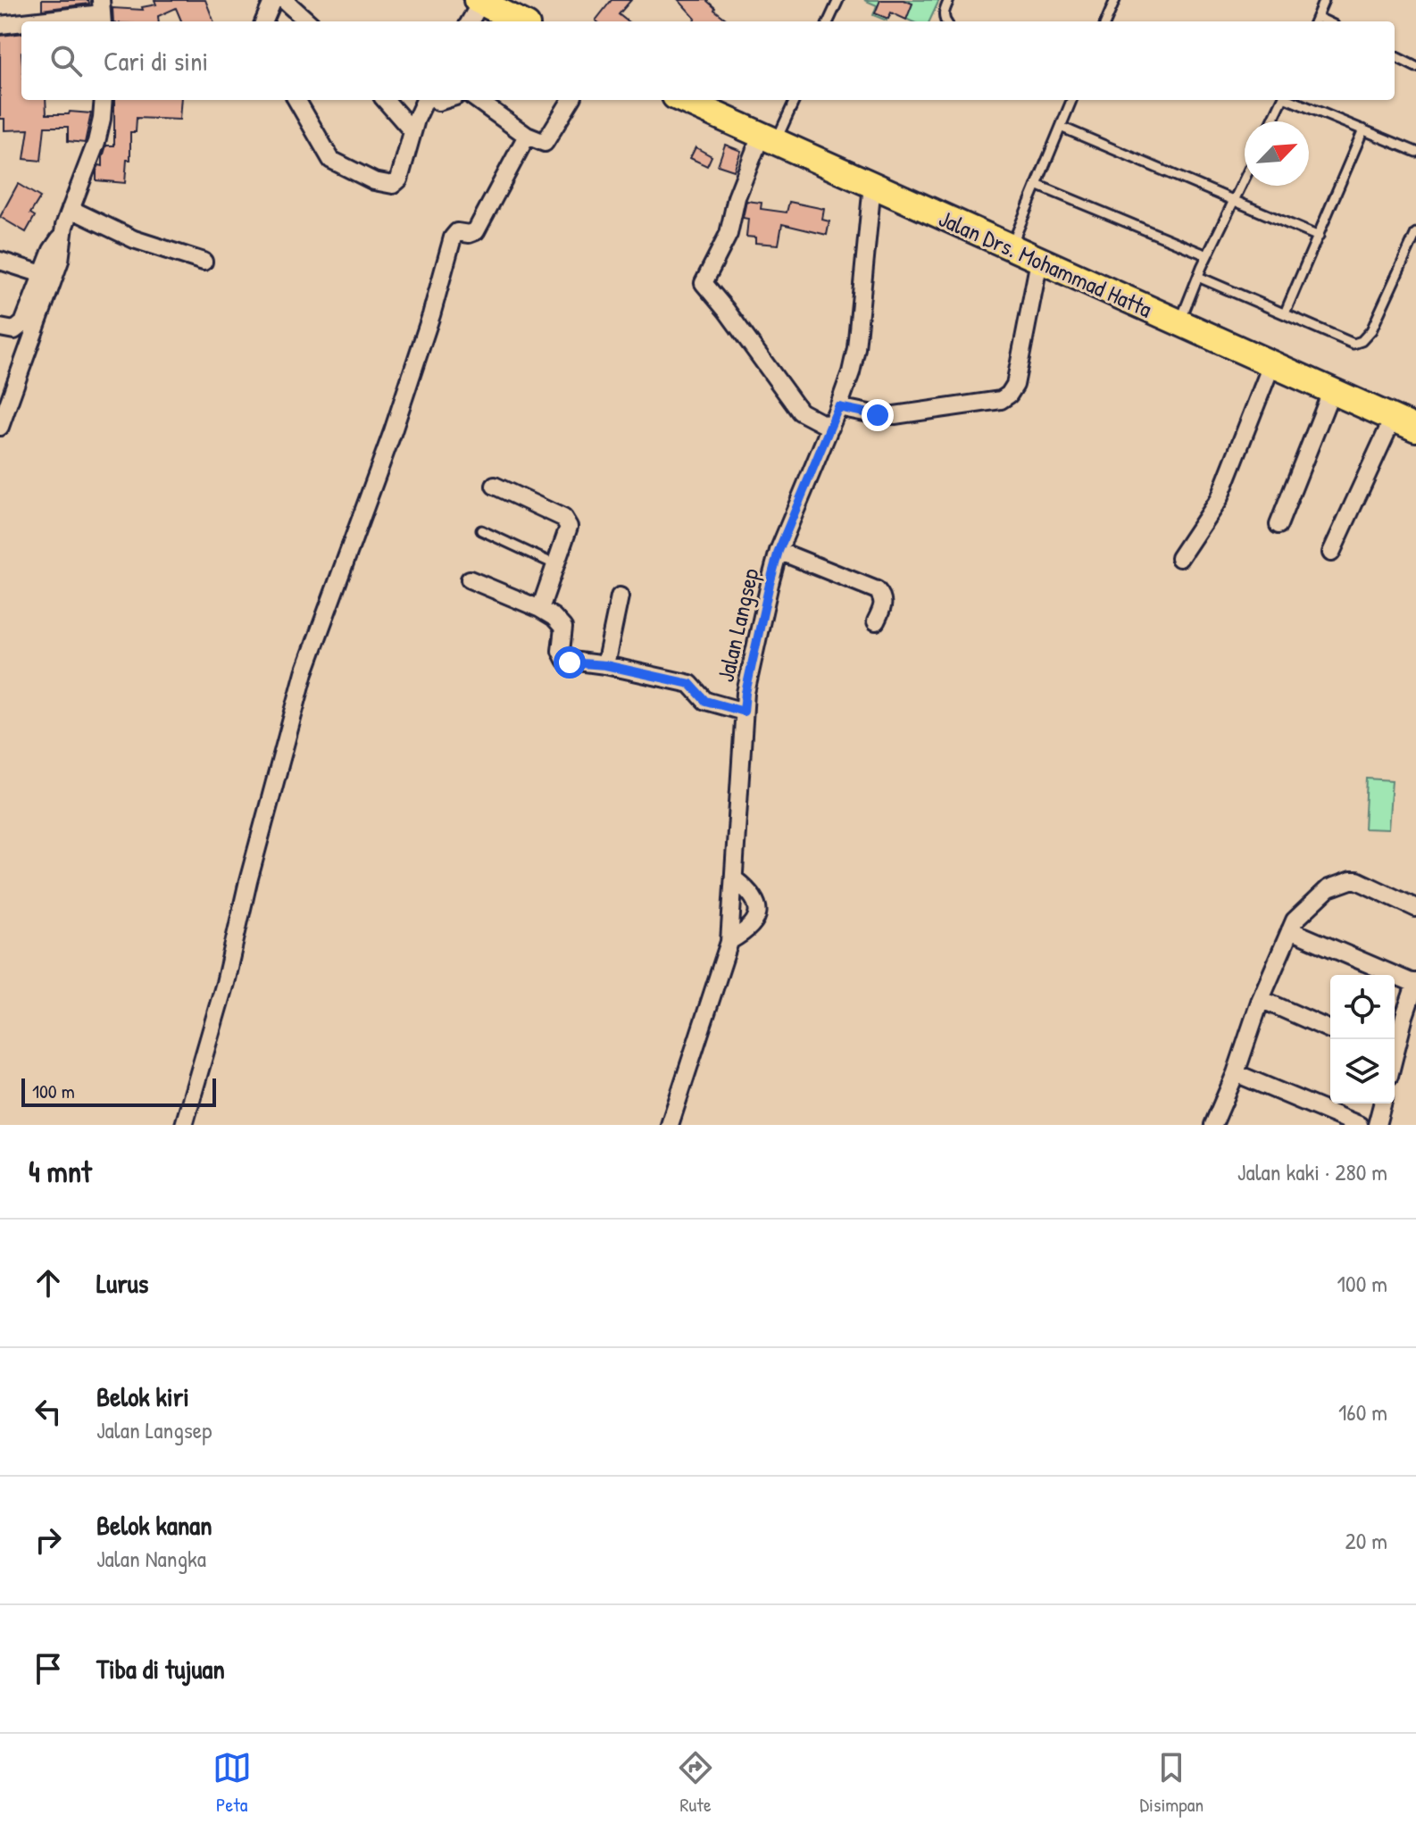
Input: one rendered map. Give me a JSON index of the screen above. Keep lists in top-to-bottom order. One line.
{"streets":{"main road":["Jalan Drs. Mohammad Hatta"],"street":["Jalan Langsep"]},"crossings":[["Jalan Drs. Mohammad Hatta","Jalan Langsep"]],"scale_bar":"100 m","north":"top right","page":{"search":"Cari di sini","scale":"100 m","heading":["4 mnt","Jalan kaki · 280 m"],"list":[["Lurus","100 m"],["Belok kiri","Jalan Langsep","160 m"],["Belok kanan","Jalan Nangka","20 m"],"Tiba di tujuan"],"nav":["Peta","Rute","Disimpan"]}}
